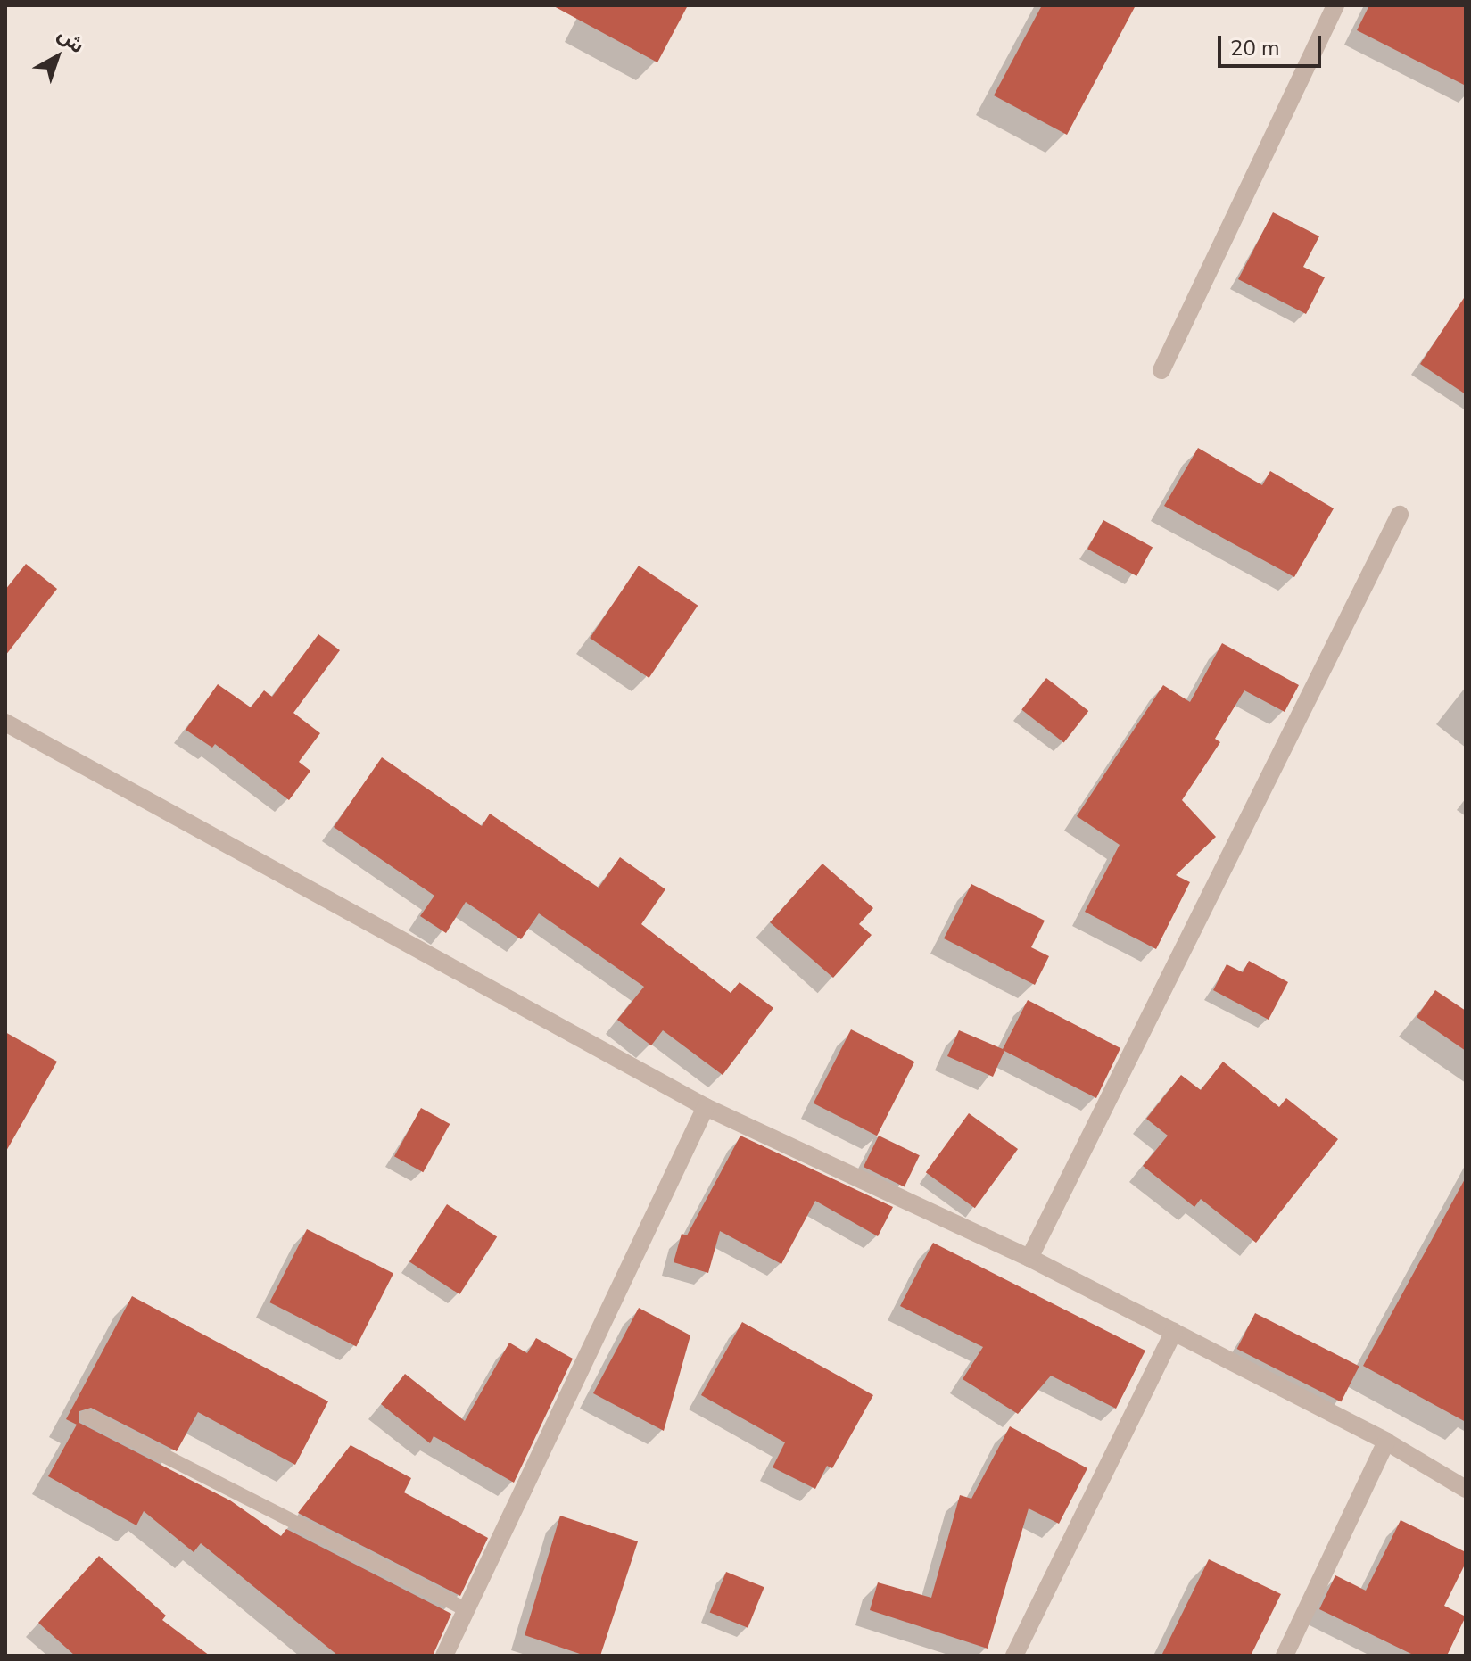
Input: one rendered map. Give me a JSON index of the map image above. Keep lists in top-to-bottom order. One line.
{"scale_bar":"20 m","north":"top right"}
